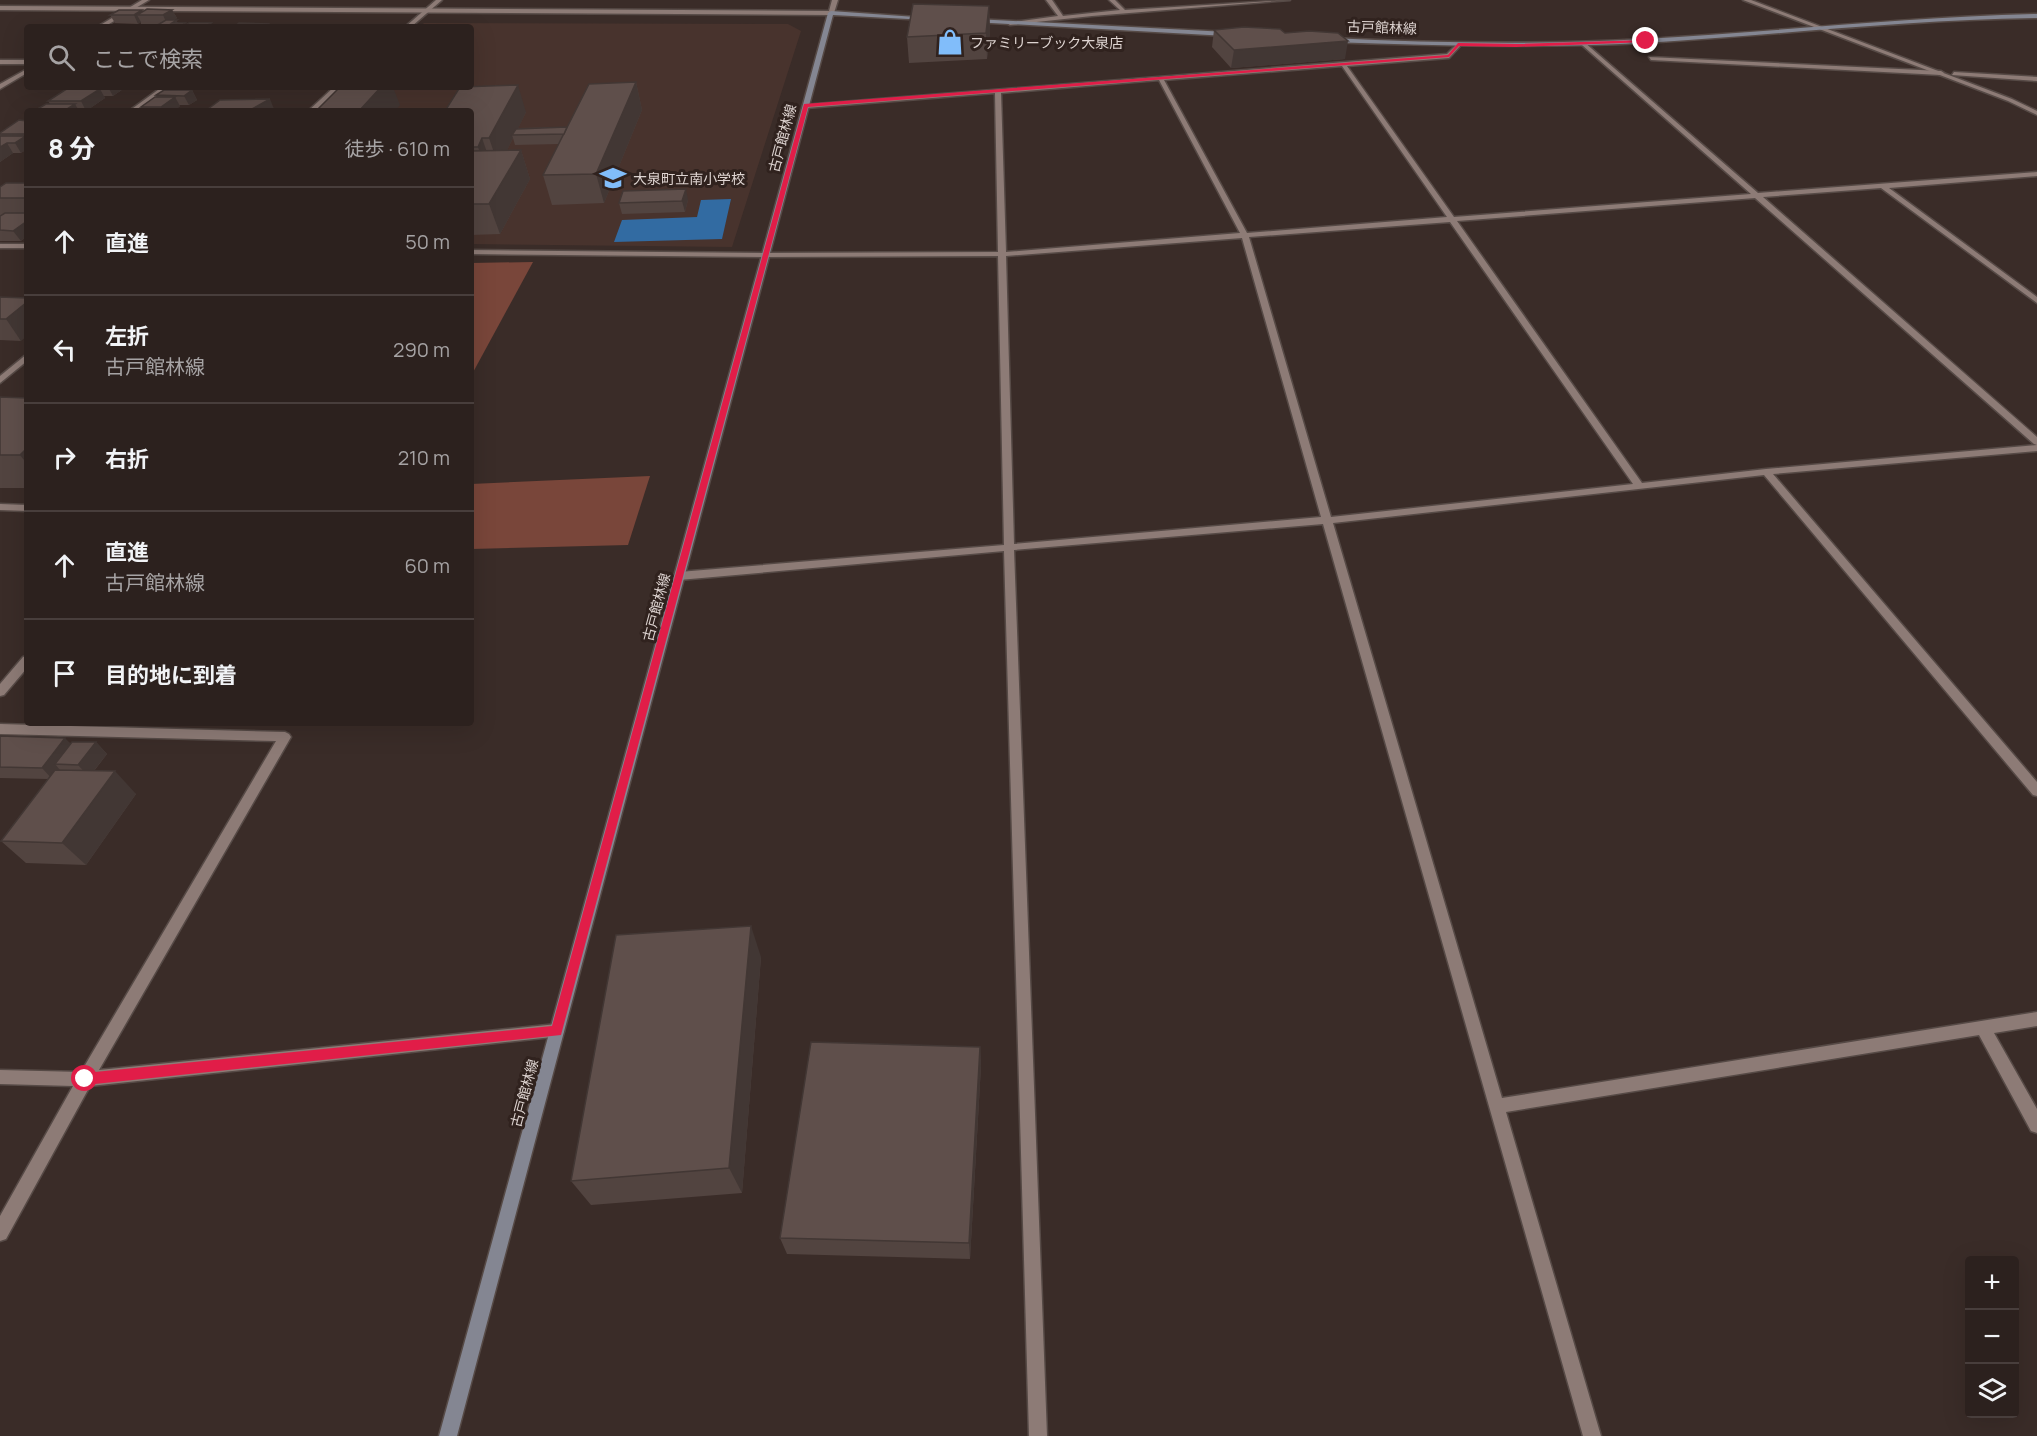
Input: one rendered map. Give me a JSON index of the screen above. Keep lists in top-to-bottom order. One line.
{"streets":{"main road":["古戸館林線"]},"places":{"shop":["ファミリーブック大泉店"],"school or university":["大泉町立南小学校"]},"page":{"search":"ここで検索","heading":["8 分","徒歩 · 610 m"],"list":[["直進","50 m"],["左折","古戸館林線","290 m"],["右折","210 m"],["直進","古戸館林線","60 m"],"目的地に到着"],"map_buttons":["+","−"]}}
